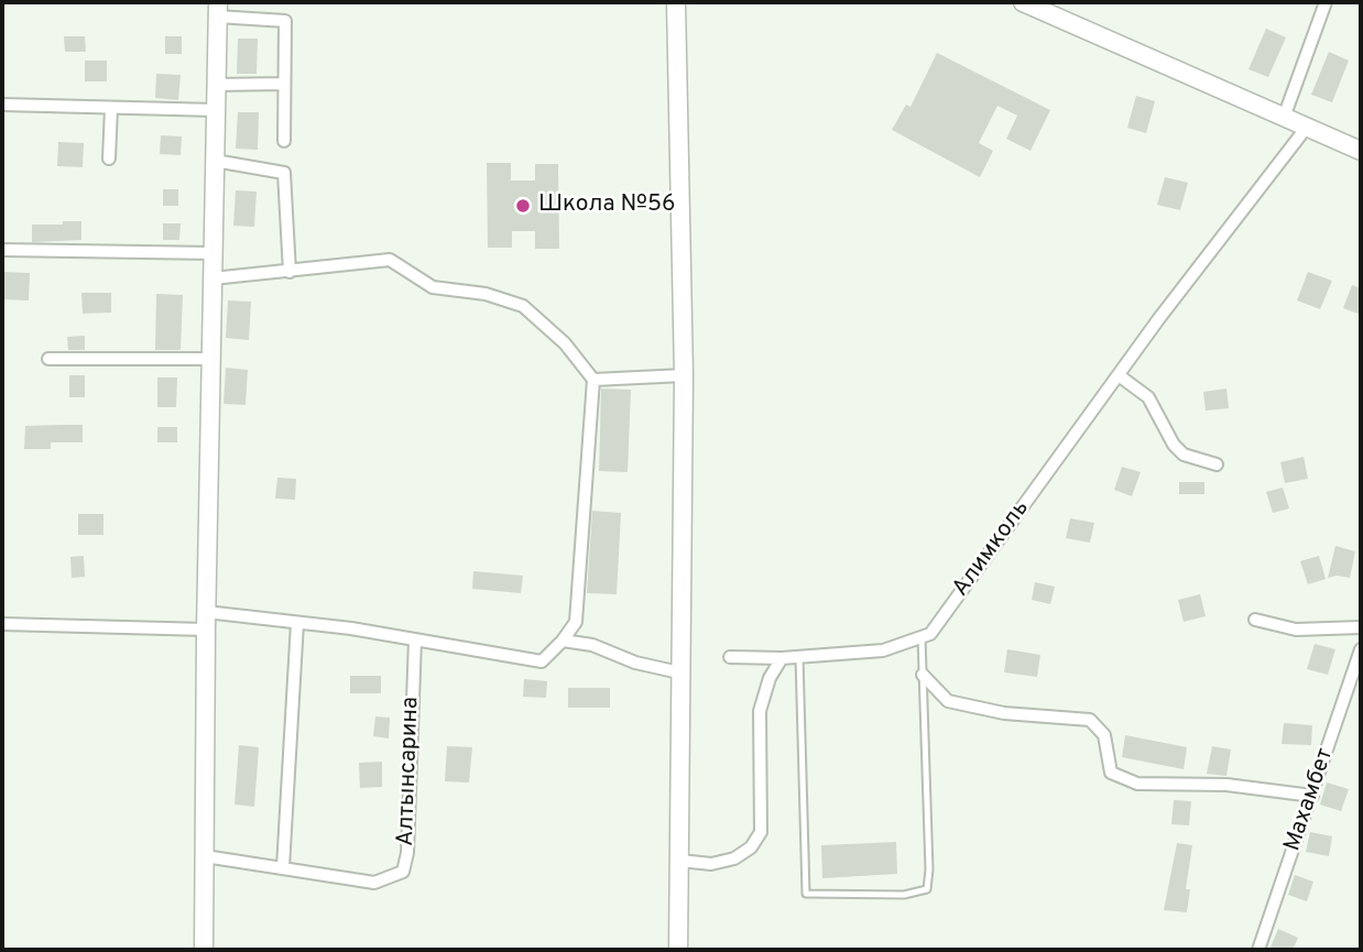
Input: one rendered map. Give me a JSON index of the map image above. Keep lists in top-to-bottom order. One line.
{"streets":{"street":["Алимколь","Алтынсарина","Махамбет"]},"places":["Школа №56"]}
